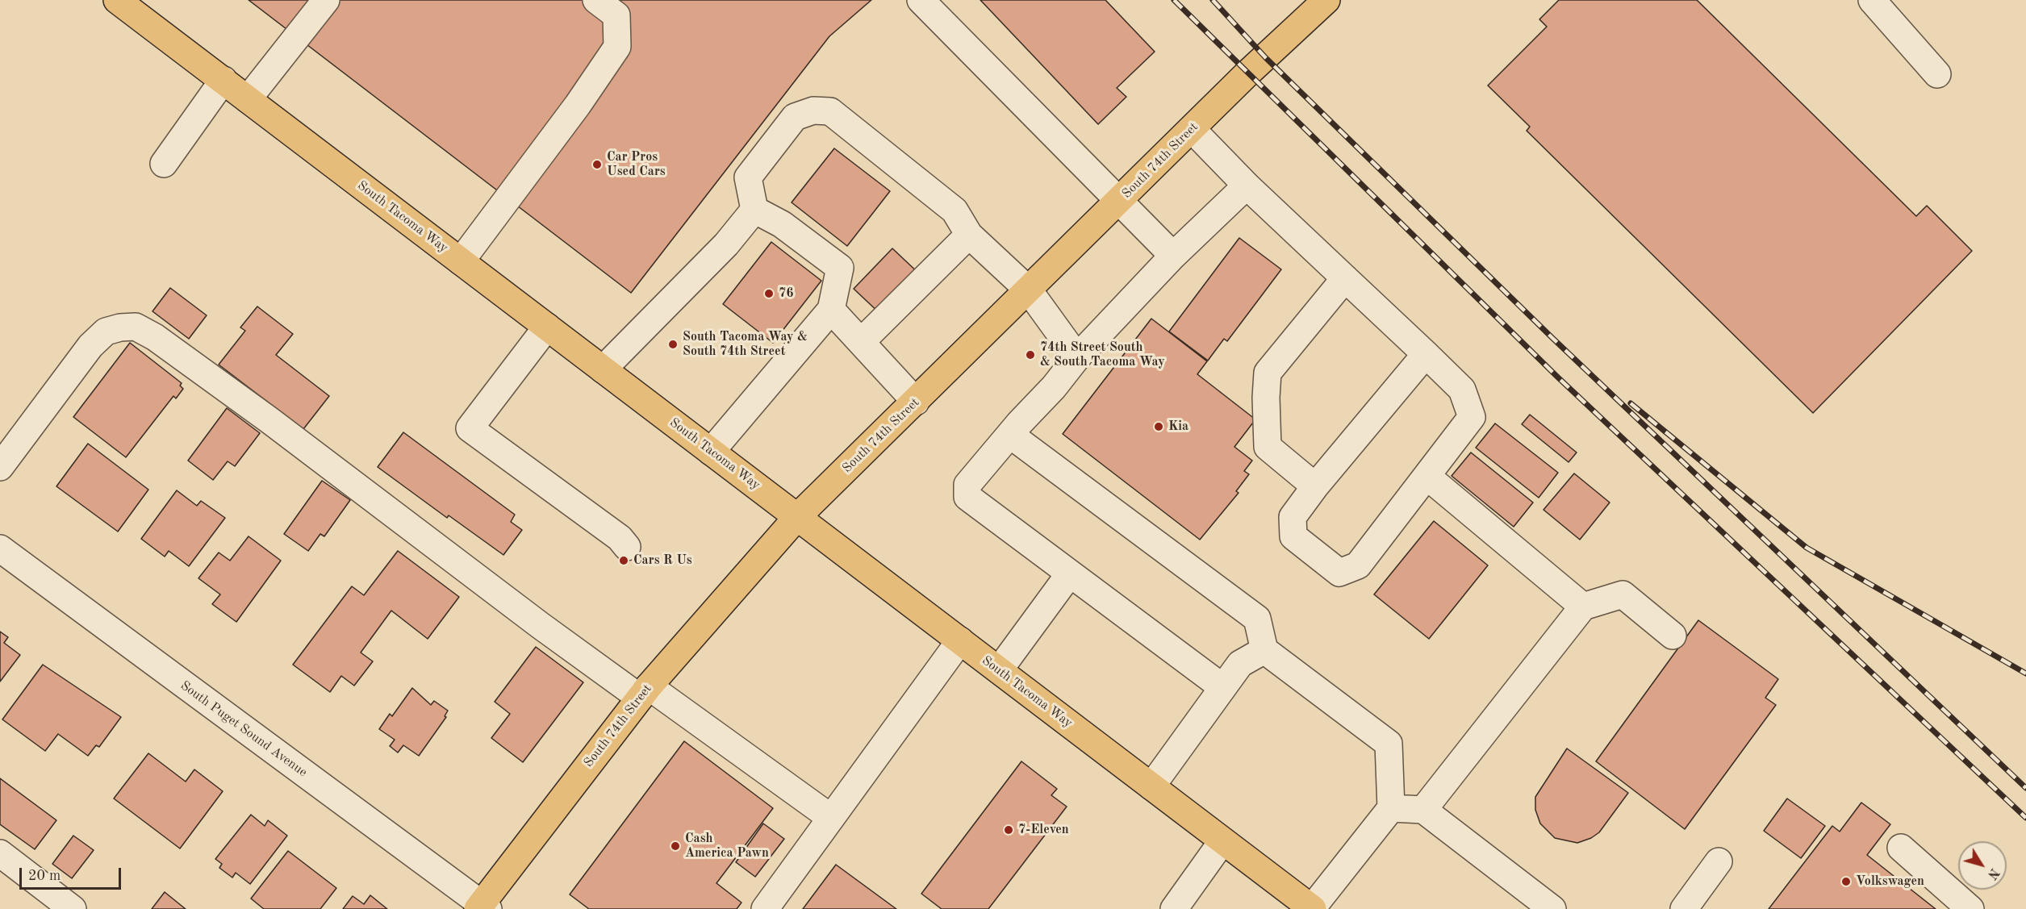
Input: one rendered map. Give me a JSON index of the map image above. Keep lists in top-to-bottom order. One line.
{"streets":{"main road":["South 74th Street","South Tacoma Way"],"street":["South Puget Sound Avenue"]},"crossings":[["South 74th Street","South Tacoma Way"],["South 74th Street","South Puget Sound Avenue"]],"places":["Car Pros Used Cars","76","South Tacoma Way & South 74th Street","74th Street South & South Tacoma Way","Kia","Cars R Us","7-Eleven","Cash America Pawn","Volkswagen"],"scale_bar":"20 m","north":"bottom right"}
